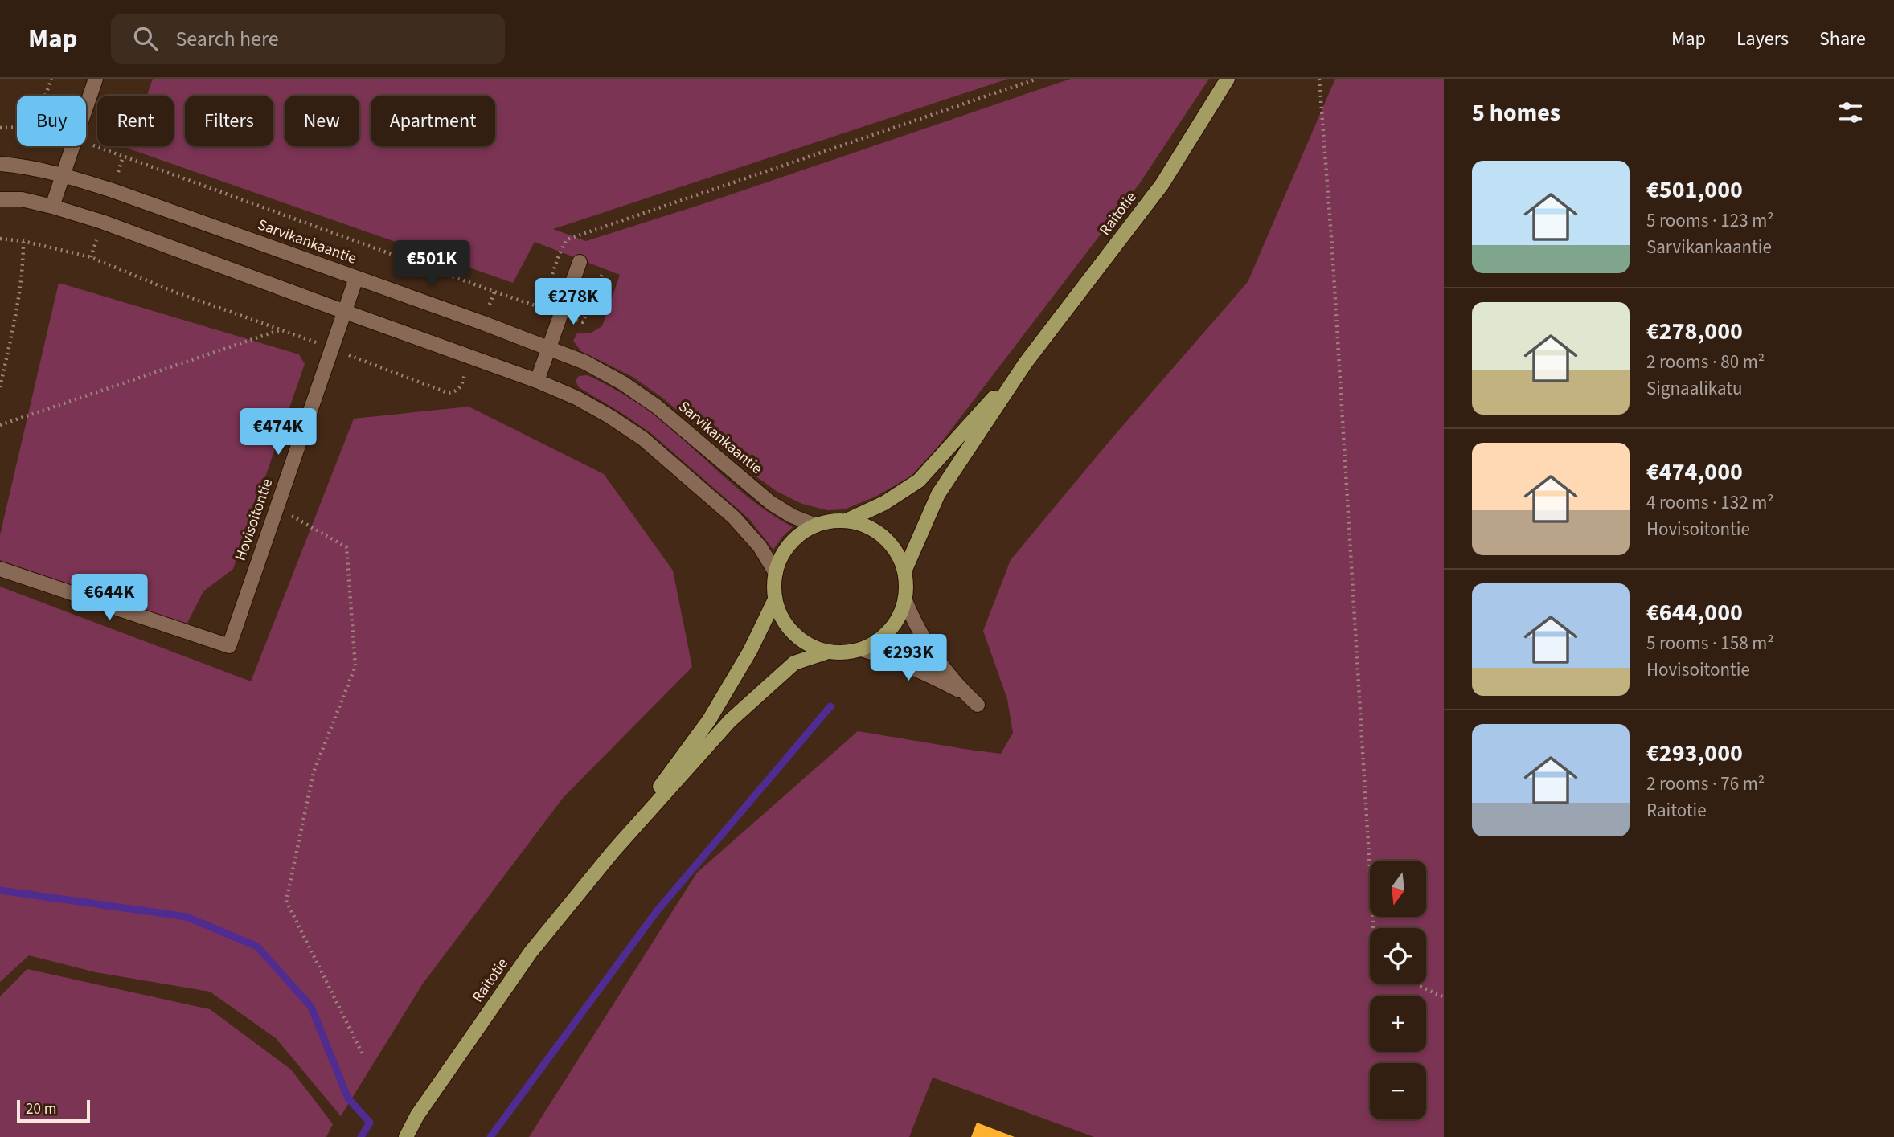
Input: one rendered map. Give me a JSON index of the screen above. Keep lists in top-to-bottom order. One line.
{"streets":{"main road":["Raitotie"],"street":["Sarvikankaantie","Hovisoitontie"]},"crossings":[["Raitotie","Sarvikankaantie"],["Sarvikankaantie","Hovisoitontie"]],"scale_bar":"20 m","north":"bottom","page":{"header":"Map","search":"Search here","nav":["Map","Layers","Share"],"heading":"5 homes","chip":["Buy","Rent","Filters","New","Apartment"],"list":[{"name":"€501,000","note":"5 rooms · 123 m² · Sarvikankaantie"},{"name":"€278,000","note":"2 rooms · 80 m² · Signaalikatu"},{"name":"€474,000","note":"4 rooms · 132 m² · Hovisoitontie"},{"name":"€644,000","note":"5 rooms · 158 m² · Hovisoitontie"},{"name":"€293,000","note":"2 rooms · 76 m² · Raitotie"}],"price":["€501K","€278K","€474K","€644K","€293K"],"map_buttons":["+","−"],"scale":"20 m"}}
